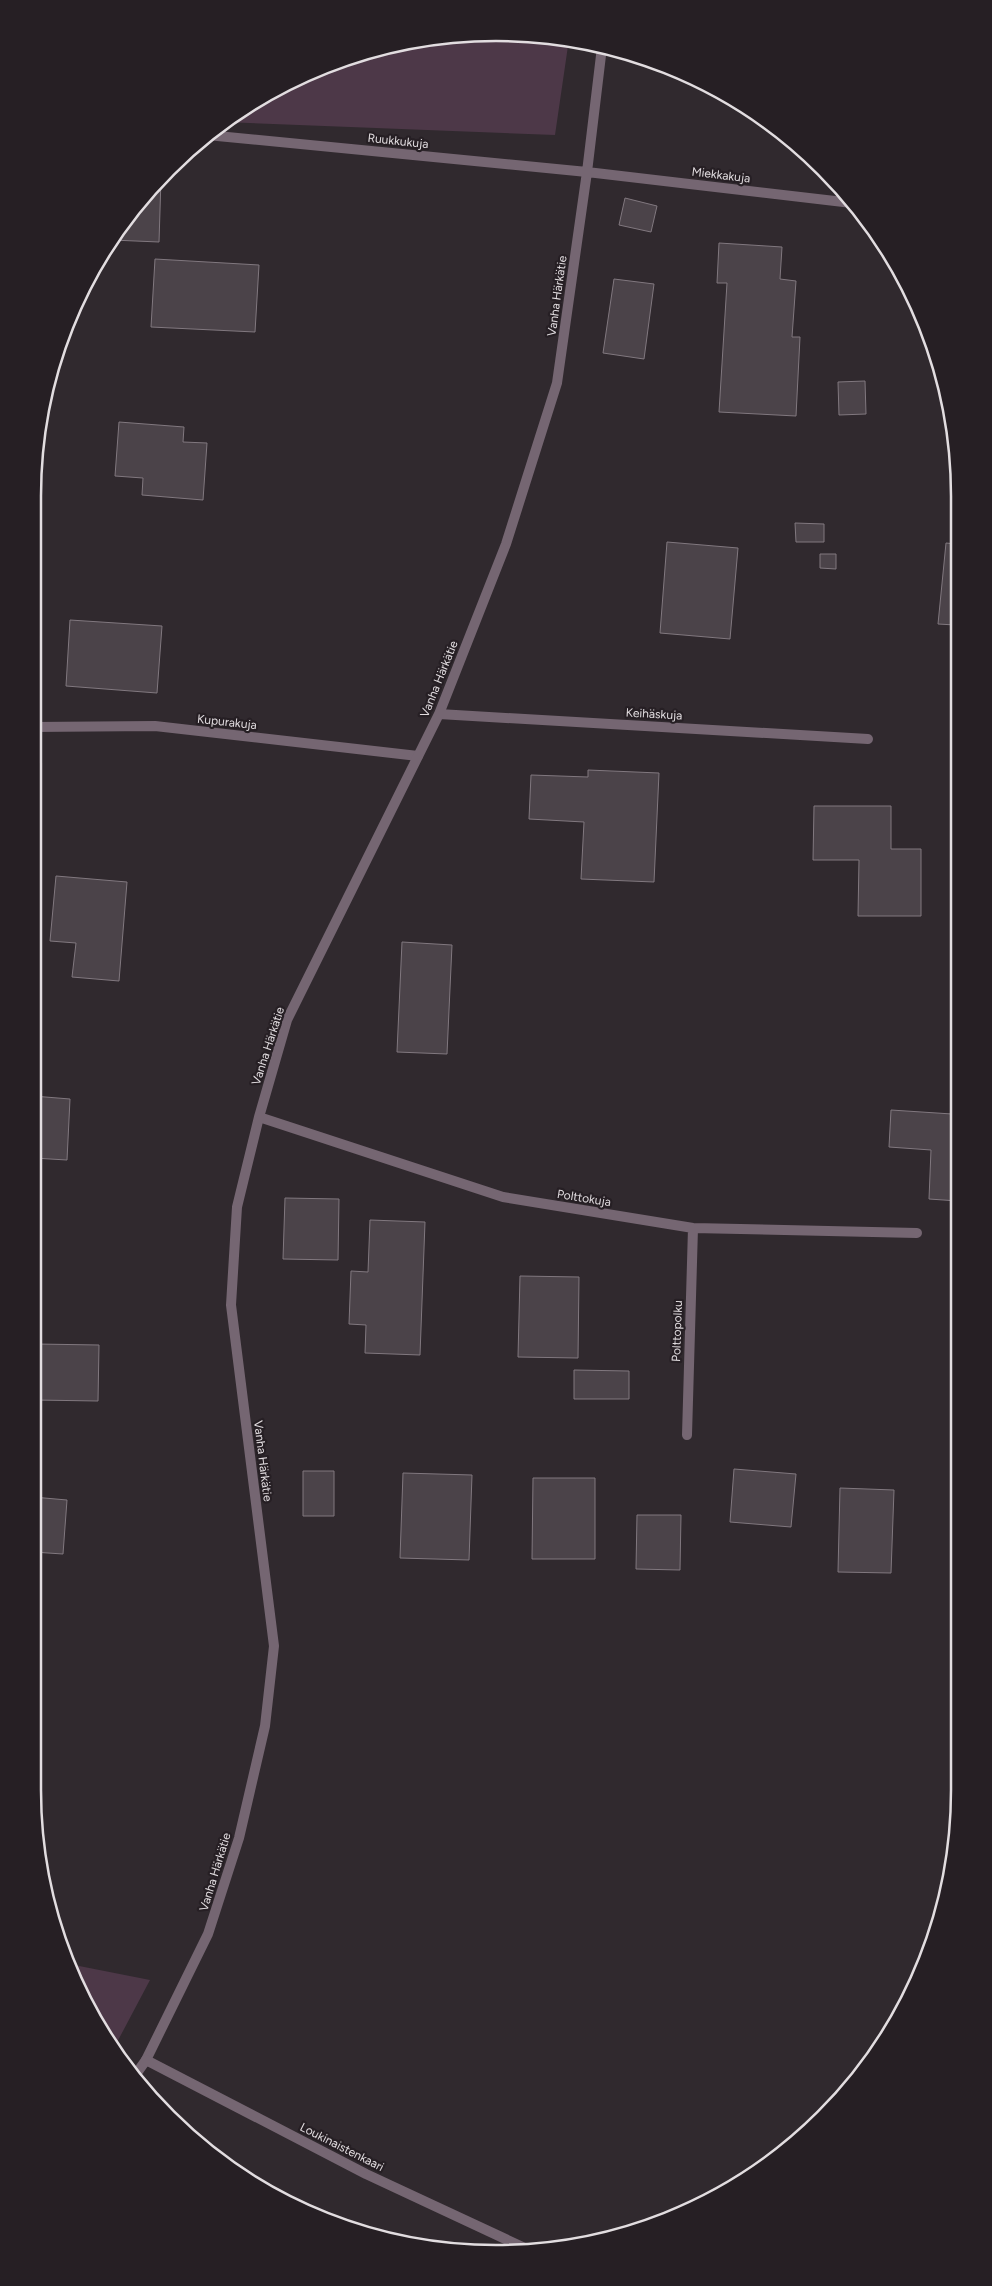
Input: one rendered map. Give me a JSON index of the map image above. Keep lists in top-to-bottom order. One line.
{"streets":{"street":["Ruukkukuja","Miekkakuja","Vanha Härkätie","Keihäskuja","Kupurakuja","Polttokuja","Polttopolku","Loukinaistenkaari"]},"crossings":[["Ruukkukuja","Miekkakuja"],["Ruukkukuja","Vanha Härkätie"],["Miekkakuja","Vanha Härkätie"],["Vanha Härkätie","Keihäskuja"],["Vanha Härkätie","Kupurakuja"],["Vanha Härkätie","Polttokuja"],["Vanha Härkätie","Loukinaistenkaari"],["Polttokuja","Polttopolku"]]}
